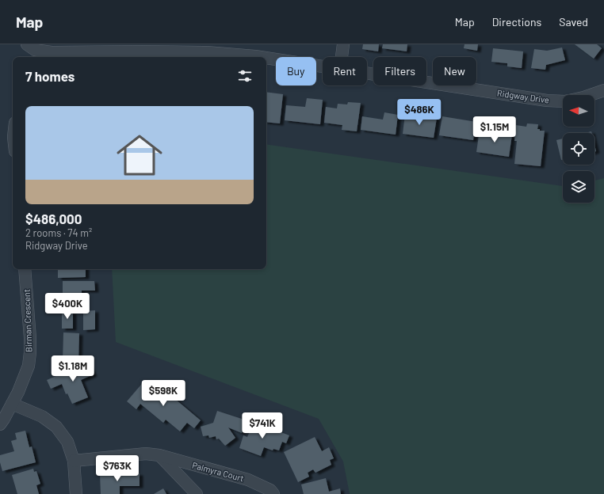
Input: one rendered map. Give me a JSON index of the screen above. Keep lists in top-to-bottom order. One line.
{"streets":{"street":["Ridgway Drive","Birman Crescent","Palmyra Court"]},"north":"left","page":{"header":"Map","nav":["Map","Directions","Saved"],"chip":["Buy","Rent","Filters","New"],"heading":"7 homes","list":[{"name":"$486,000","note":"2 rooms · 74 m² · Ridgway Drive"}],"price":["$486K","$1.15M","$400K","$1.18M","$598K","$741K","$763K"]}}
